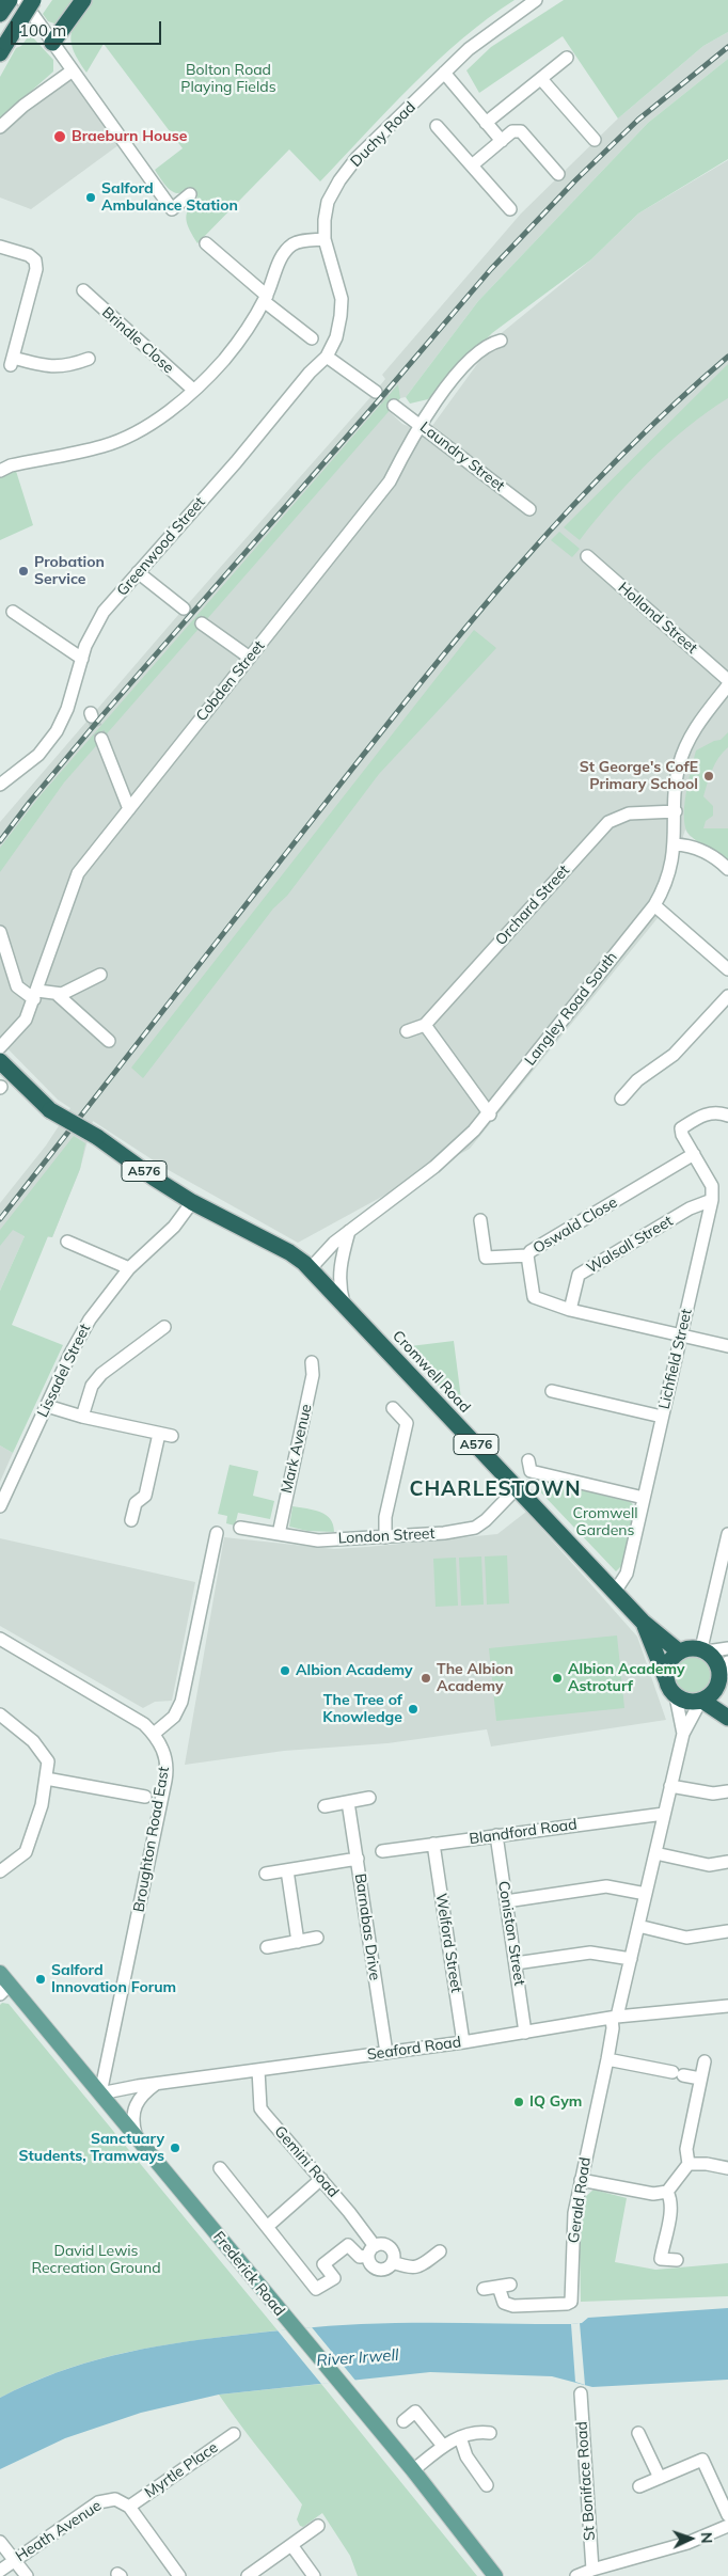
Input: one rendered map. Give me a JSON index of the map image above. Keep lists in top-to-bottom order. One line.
{"streets":{"highway":["A576","Cromwell Road"],"main road":["Frederick Road"],"street":["Duchy Road","Brindle Close","Laundry Street","Greenwood Street","Holland Street","Cobden Street","Orchard Street","Langley Road South","Oswald Close","Walsall Street","Lichfield Street","Lissadel Street","Mark Avenue","London Street","Blandford Road","Broughton Road East","Barnabas Drive","Coniston Street","Welford Street","Seaford Road","Gemini Road","Gerald Road","Myrtle Place","St Boniface Road","Heath Avenue"]},"crossings":[["Duchy Road","Greenwood Street"],["Laundry Street","Cobden Street"],["Orchard Street","Langley Road South"],["Langley Road South","Cromwell Road"],["A576","Lissadel Street"],["A576","Cromwell Road"],["A576","Gerald Road"],["Oswald Close","Walsall Street"],["Oswald Close","Lichfield Street"],["Walsall Street","Lichfield Street"],["Lichfield Street","Cromwell Road"],["Lissadel Street","Cromwell Road"],["Cromwell Road","London Street"],["Cromwell Road","Gerald Road"],["Mark Avenue","London Street"],["Blandford Road","Coniston Street"],["Blandford Road","Welford Street"],["Blandford Road","Gerald Road"],["Broughton Road East","Seaford Road"],["Broughton Road East","Frederick Road"],["Barnabas Drive","Seaford Road"],["Coniston Street","Seaford Road"],["Welford Street","Seaford Road"],["Seaford Road","Gemini Road"],["Seaford Road","Gerald Road"],["Seaford Road","Frederick Road"],["Myrtle Place","Heath Avenue"]],"districts":["CHARLESTOWN"],"water":["River Irwell"],"parks":["Bolton Road Playing Fields","Cromwell Gardens","David Lewis Recreation Ground"],"places":["Braeburn House","Salford Ambulance Station","Probation Service","St George's CofE Primary School","Albion Academy","The Albion Academy","Albion Academy Astroturf","The Tree of Knowledge","Salford Innovation Forum","IQ Gym","Sanctuary Students, Tramways"],"scale_bar":"100 m","north":"right"}
